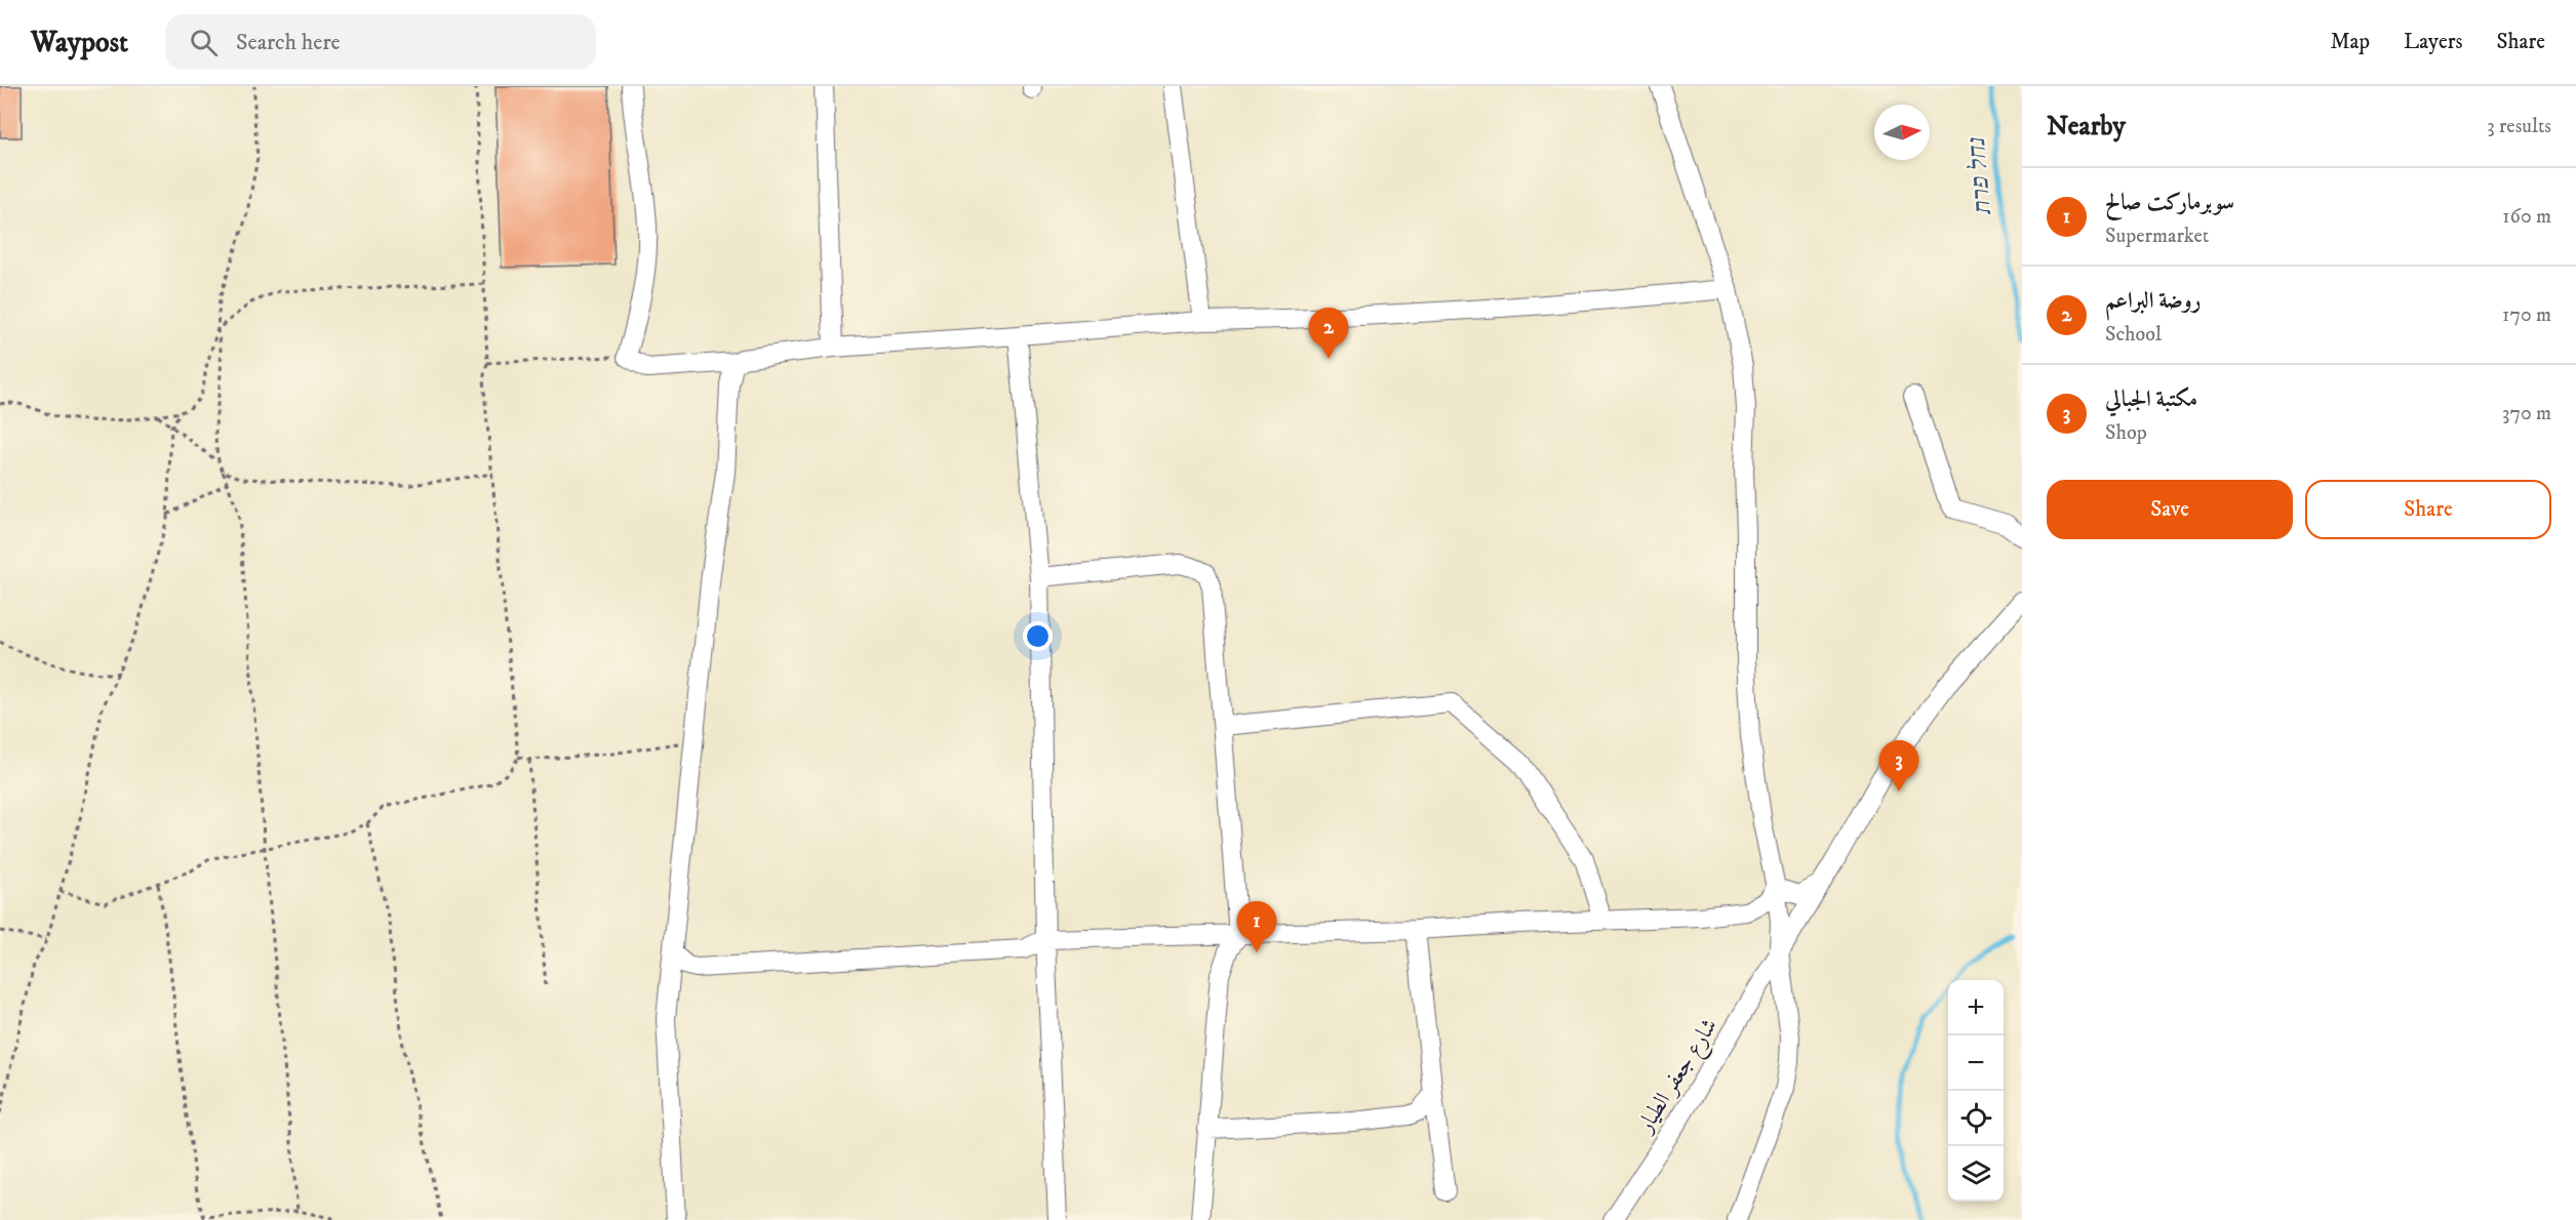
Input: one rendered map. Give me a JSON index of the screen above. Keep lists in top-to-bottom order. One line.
{"streets":{"street":["شارع جعفر الطيار"]},"water":["נחל פרת"],"north":"right","page":{"header":"Waypost","search":"Search here","nav":["Map","Layers","Share"],"heading":["Nearby","3 results"],"list":[{"mark":"1","name":"سوبرماركت صالح","note":"Supermarket","value":"160 m"},{"mark":"2","name":"روضة البراعم","note":"School","value":"170 m"},{"mark":"3","name":"مكتبة الجبالي","note":"Shop","value":"370 m"}],"pins":["2","3","1"],"buttons":["Save","Share"],"map_buttons":["+","−"]}}
